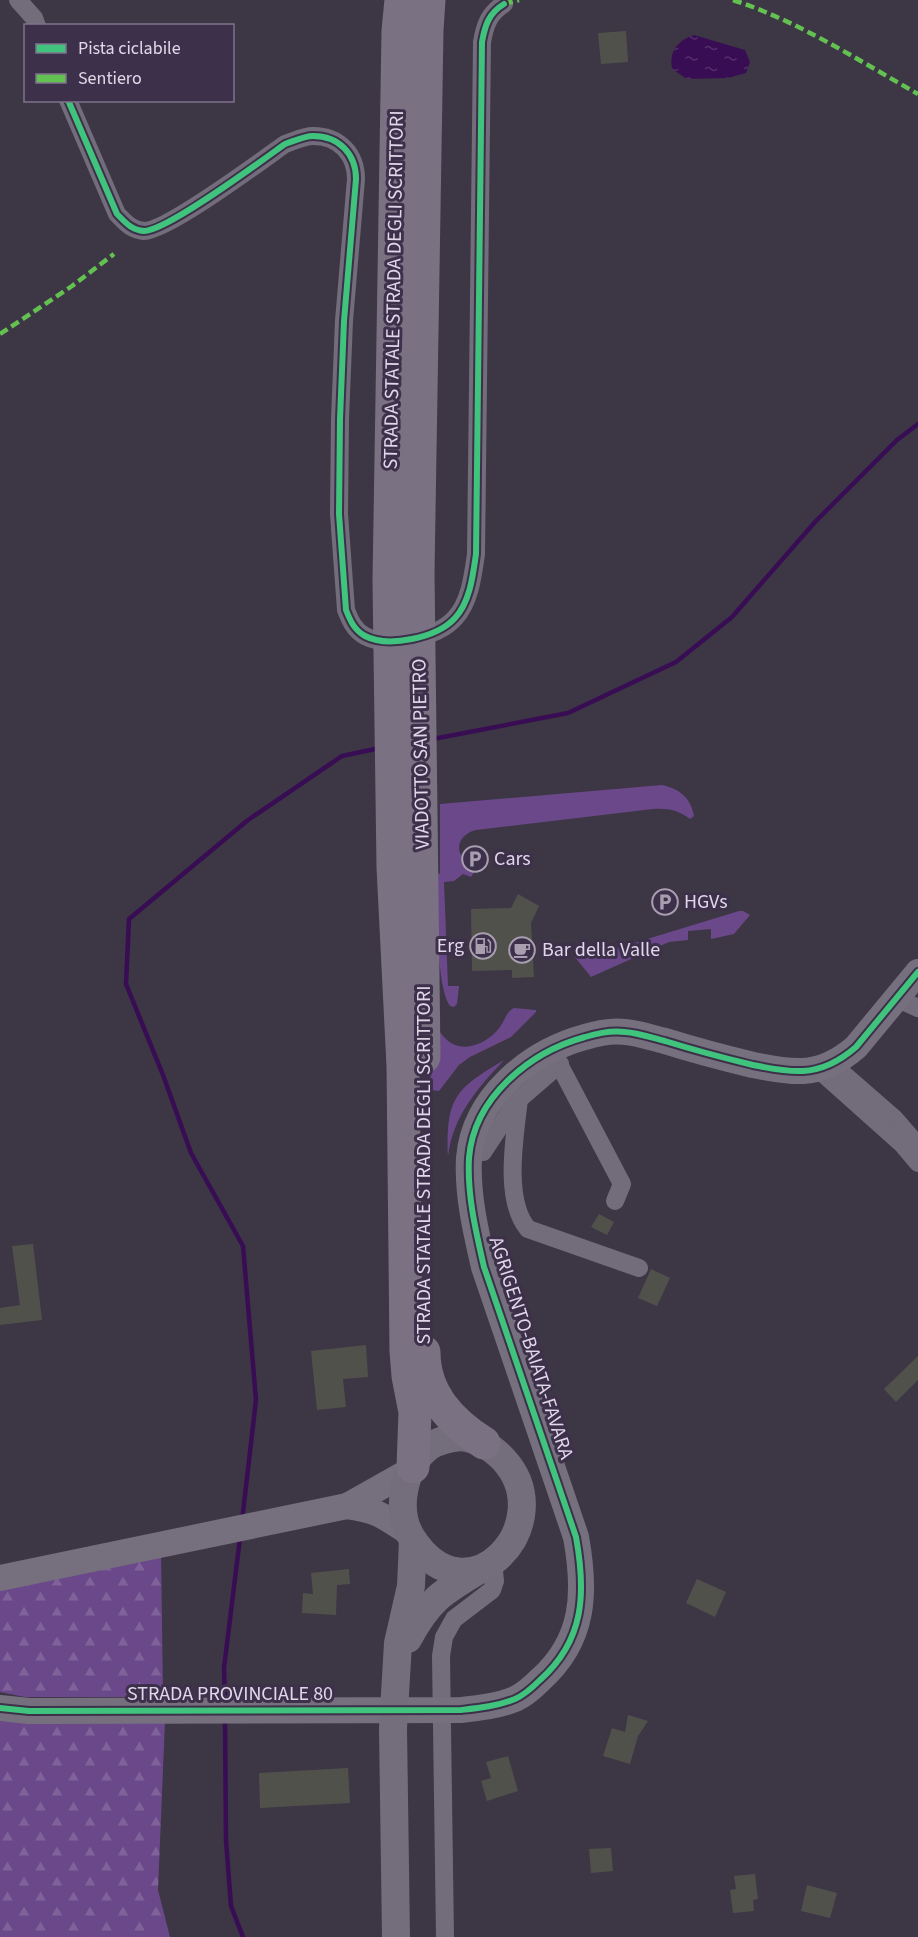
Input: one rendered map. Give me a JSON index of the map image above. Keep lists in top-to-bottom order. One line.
{"streets":{"highway":["STRADA STATALE STRADA DEGLI SCRITTORI","VIADOTTO SAN PIETRO"],"street":["AGRIGENTO-BAIATA-FAVARA","STRADA PROVINCIALE 80"]},"crossings":[["STRADA STATALE STRADA DEGLI SCRITTORI","VIADOTTO SAN PIETRO"],["AGRIGENTO-BAIATA-FAVARA","STRADA PROVINCIALE 80"]],"places":{"parking":["Cars","HGVs"],"fuel station":["Erg"],"cafe":["Bar della Valle"]},"legend":["Pista ciclabile","Sentiero"]}
